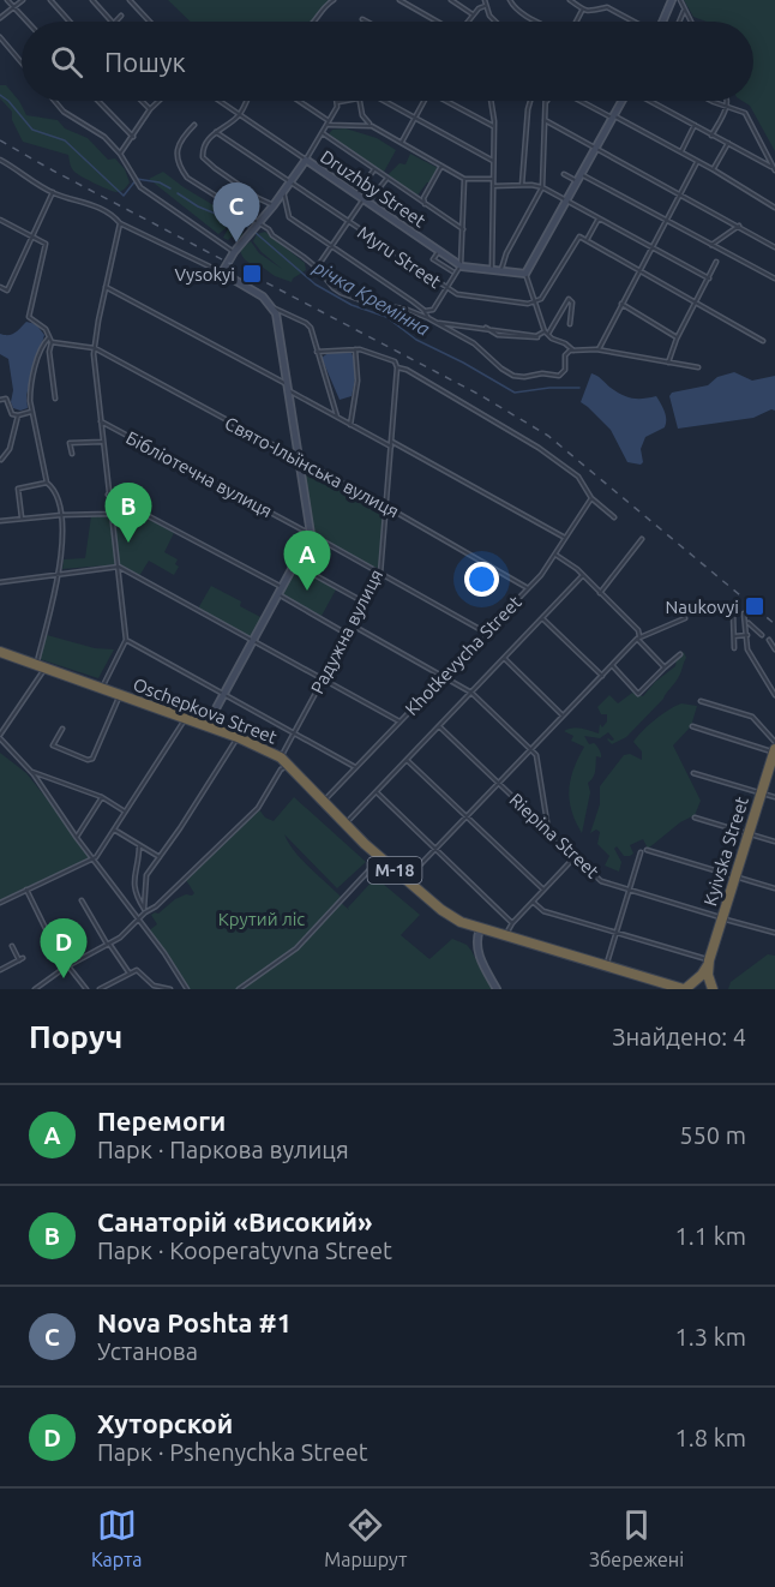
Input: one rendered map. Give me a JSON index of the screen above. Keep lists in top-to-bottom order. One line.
{"streets":{"highway":["Oschepkova Street","Kyivska Street","М-18"],"street":["Druzhby Street","Myru Street","Свято-Ільїнська вулиця","Бібліотечна вулиця","Радужна вулиця","Khotkevycha Street","Riepina Street"]},"crossings":[["Свято-Ільїнська вулиця","Радужна вулиця"],["Свято-Ільїнська вулиця","Khotkevycha Street"],["Бібліотечна вулиця","Радужна вулиця"],["Бібліотечна вулиця","Khotkevycha Street"],["Радужна вулиця","Oschepkova Street"],["Khotkevycha Street","Oschepkova Street"],["Riepina Street","Kyivska Street"]],"water":["річка Кремінна"],"parks":["Крутий ліс"],"places":{"transit":["Vysokyi","Naukovyi"]},"page":{"search":"Пошук","pins":["C","B","A","D"],"heading":["Поруч","Знайдено: 4"],"list":[{"mark":"A","name":"Перемоги","note":"Парк · Паркова вулиця","value":"550 m"},{"mark":"B","name":"Санаторій «Високий»","note":"Парк · Kooperatyvna Street","value":"1.1 km"},{"mark":"C","name":"Nova Poshta #1","note":"Установа","value":"1.3 km"},{"mark":"D","name":"Хуторской","note":"Парк · Pshenychka Street","value":"1.8 km"}],"nav":["Карта","Маршрут","Збережені"]}}
